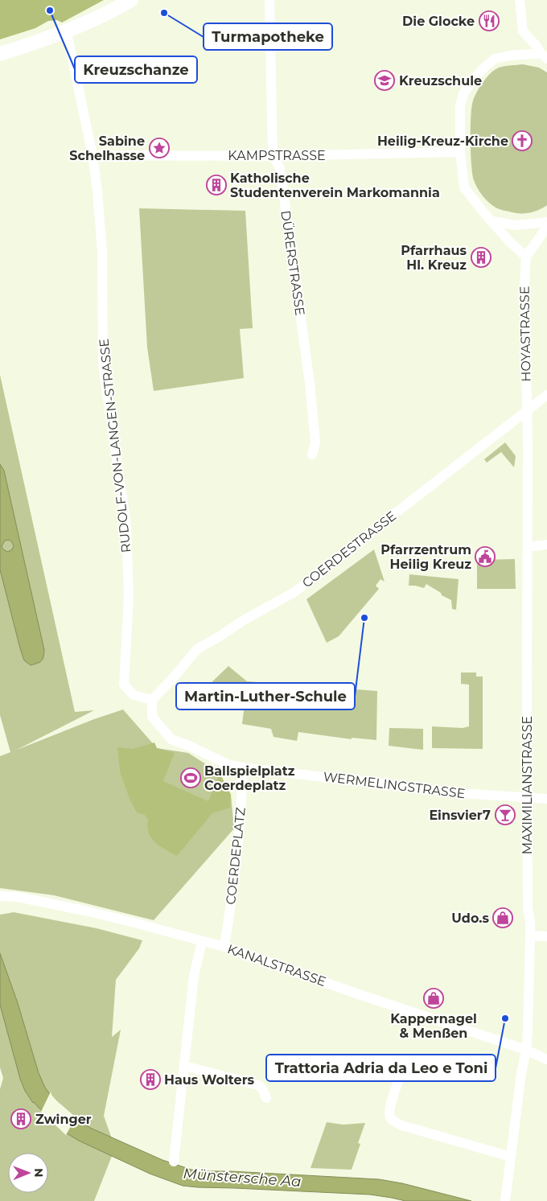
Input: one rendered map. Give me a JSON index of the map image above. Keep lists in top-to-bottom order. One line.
{"streets":{"street":["KAMPSTRASSE","DÜRERSTRASSE","HOYASTRASSE","RUDOLF-VON-LANGEN-STRASSE","COERDESTRASSE","WERMELINGSTRASSE","MAXIMILIANSTRASSE","COERDEPLATZ","KANALSTRASSE"]},"crossings":[["KAMPSTRASSE","DÜRERSTRASSE"],["KAMPSTRASSE","RUDOLF-VON-LANGEN-STRASSE"],["HOYASTRASSE","COERDESTRASSE"],["HOYASTRASSE","MAXIMILIANSTRASSE"],["RUDOLF-VON-LANGEN-STRASSE","COERDESTRASSE"],["COERDESTRASSE","MAXIMILIANSTRASSE"],["WERMELINGSTRASSE","MAXIMILIANSTRASSE"],["WERMELINGSTRASSE","COERDEPLATZ"],["MAXIMILIANSTRASSE","KANALSTRASSE"],["COERDEPLATZ","KANALSTRASSE"]],"water":["Münstersche Aa"],"places":{"other":["Kreuzschanze","Turmapotheke","Martin-Luther-Schule","Trattoria Adria da Leo e Toni"],"restaurant":["Die Glocke"],"school or university":["Kreuzschule"],"church":["Heilig-Kreuz-Kirche"],"place":["Sabine Schelhasse"],"building":["Katholische Studentenverein Markomannia","Pfarrhaus Hl. Kreuz","Haus Wolters","Zwinger"],"public building":["Pfarrzentrum Heilig Kreuz"],"sports":["Ballspielplatz Coerdeplatz"],"bar":["Einsvier7"],"shop":["Udo.s","Kappernagel & Menßen"]},"north":"right"}
